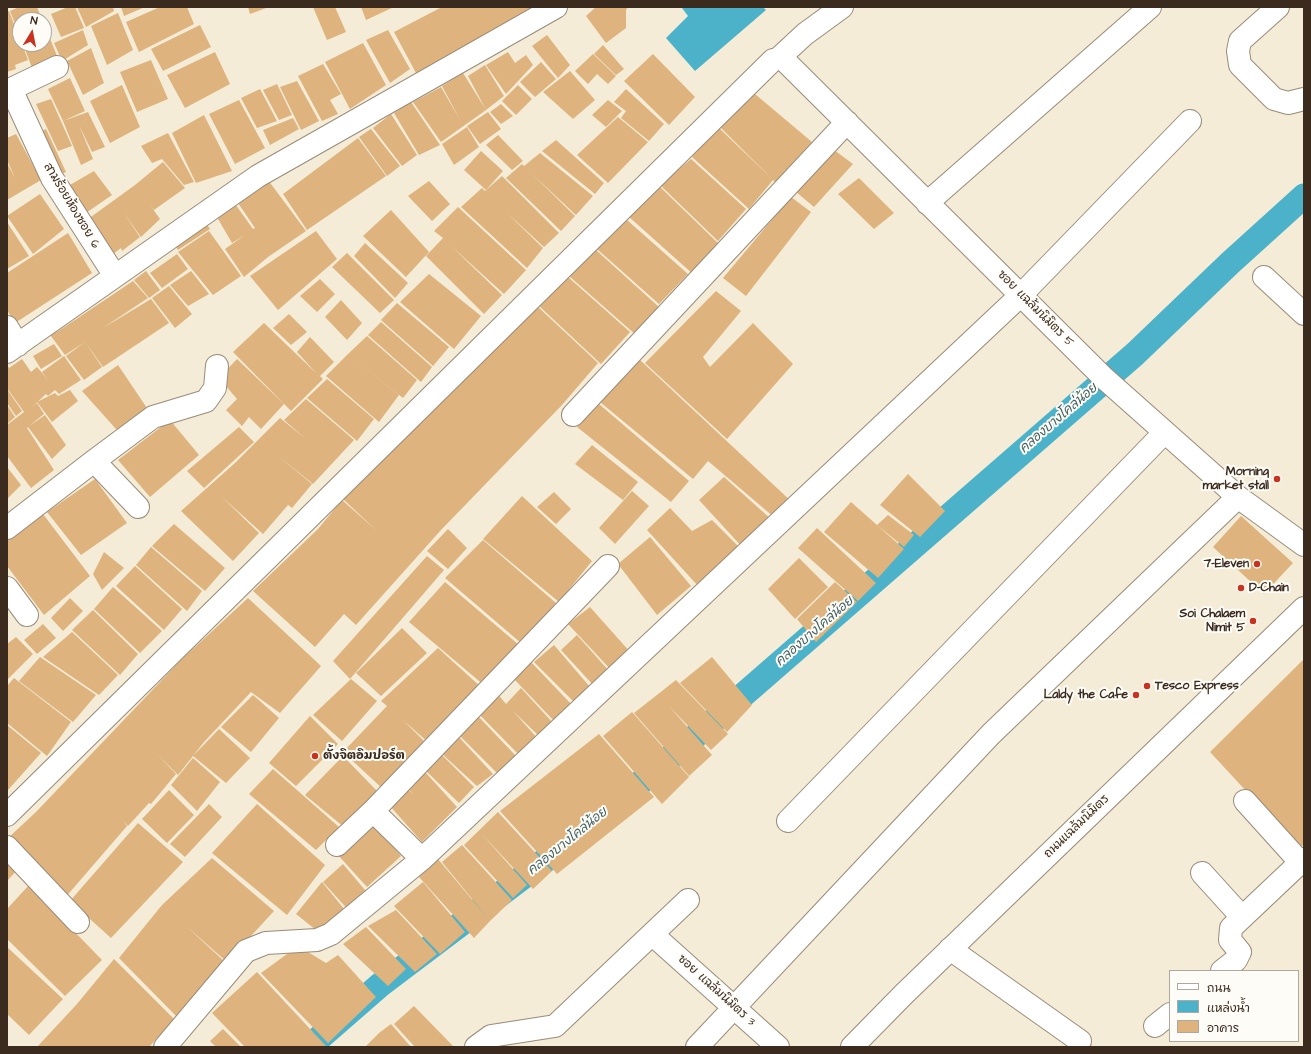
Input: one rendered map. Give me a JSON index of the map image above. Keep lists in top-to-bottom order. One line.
{"streets":{"street":["สามร้อยห้องซอย 6","ซอย แฉล้มนิมิตร 5","ถนนแฉล้มนิมิตร","ซอย แฉล้มนิมิตร 3"]},"water":["คลองบางโคล่น้อย"],"places":["Morning market stall","7-Eleven","D-Chain","Soi Chalaem Nimit 5","Tesco Express","Laldy the Cafe","ตั้งจิตอิมปอร์ต"],"legend":["ถนน","แหล่งน้ำ","อาคาร"],"north":"top"}
